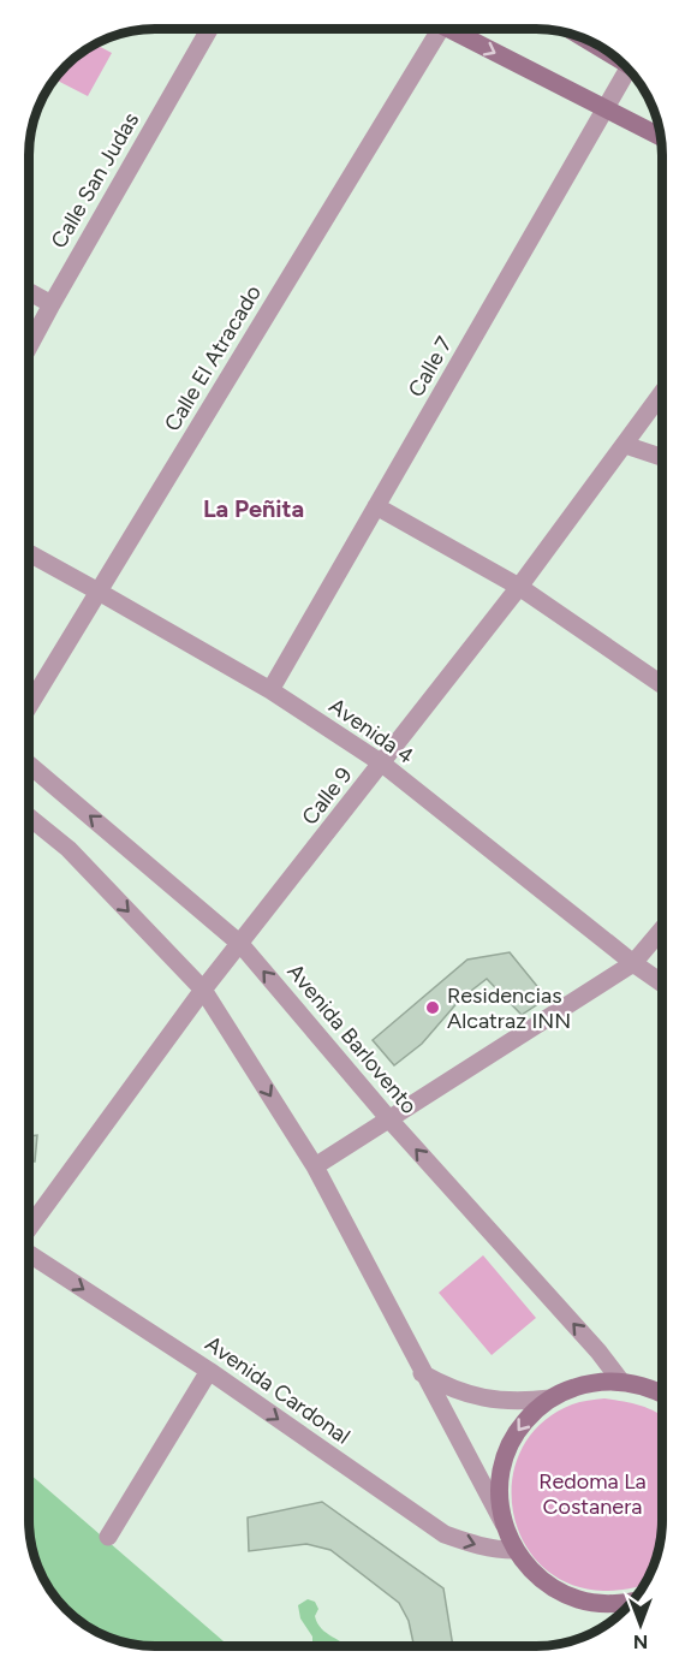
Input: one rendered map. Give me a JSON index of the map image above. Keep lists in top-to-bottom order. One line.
{"streets":{"street":["Calle San Judas","Calle El Atracado","Calle 7","Avenida 4","Calle 9","Avenida Barlovento","Avenida Cardonal"]},"crossings":[["Calle El Atracado","Avenida 4"],["Calle 7","Avenida 4"],["Avenida 4","Calle 9"],["Calle 9","Avenida Barlovento"]],"one_way":["Avenida Cardonal"],"districts":["La Peñita"],"parks":["Redoma La Costanera"],"places":["Residencias Alcatraz INN"],"north":"bottom"}
